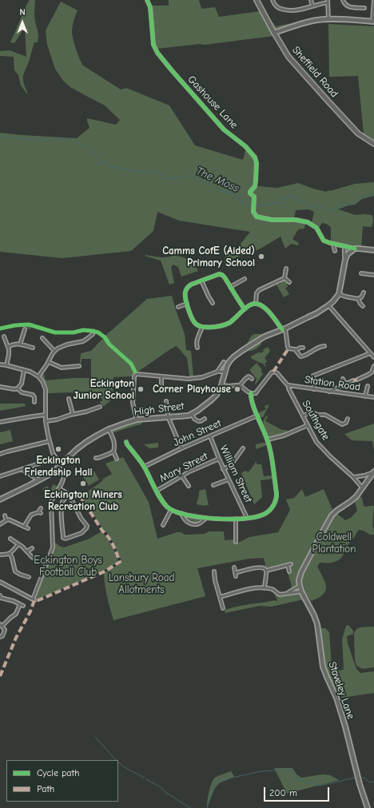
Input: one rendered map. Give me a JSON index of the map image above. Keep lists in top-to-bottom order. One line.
{"streets":{"main road":["Sheffield Road","High Street","Staveley Lane"],"street":["Gashouse Lane","Station Road","Southgate","John Street","Mary Street","William Street"]},"crossings":[["Station Road","Southgate"],["Southgate","Staveley Lane"],["John Street","William Street"],["Mary Street","William Street"]],"water":["The Moss"],"parks":["Coldwell Plantation","Eckington Boys Football Club","Lansbury Road Allotments"],"places":["Camms CofE (Aided) Primary School","Eckington Junior School","Corner Playhouse","Eckington Friendship Hall","Eckington Miners Recreation Club"],"legend":["Cycle path","Path"],"scale_bar":"200 m","north":"top"}
